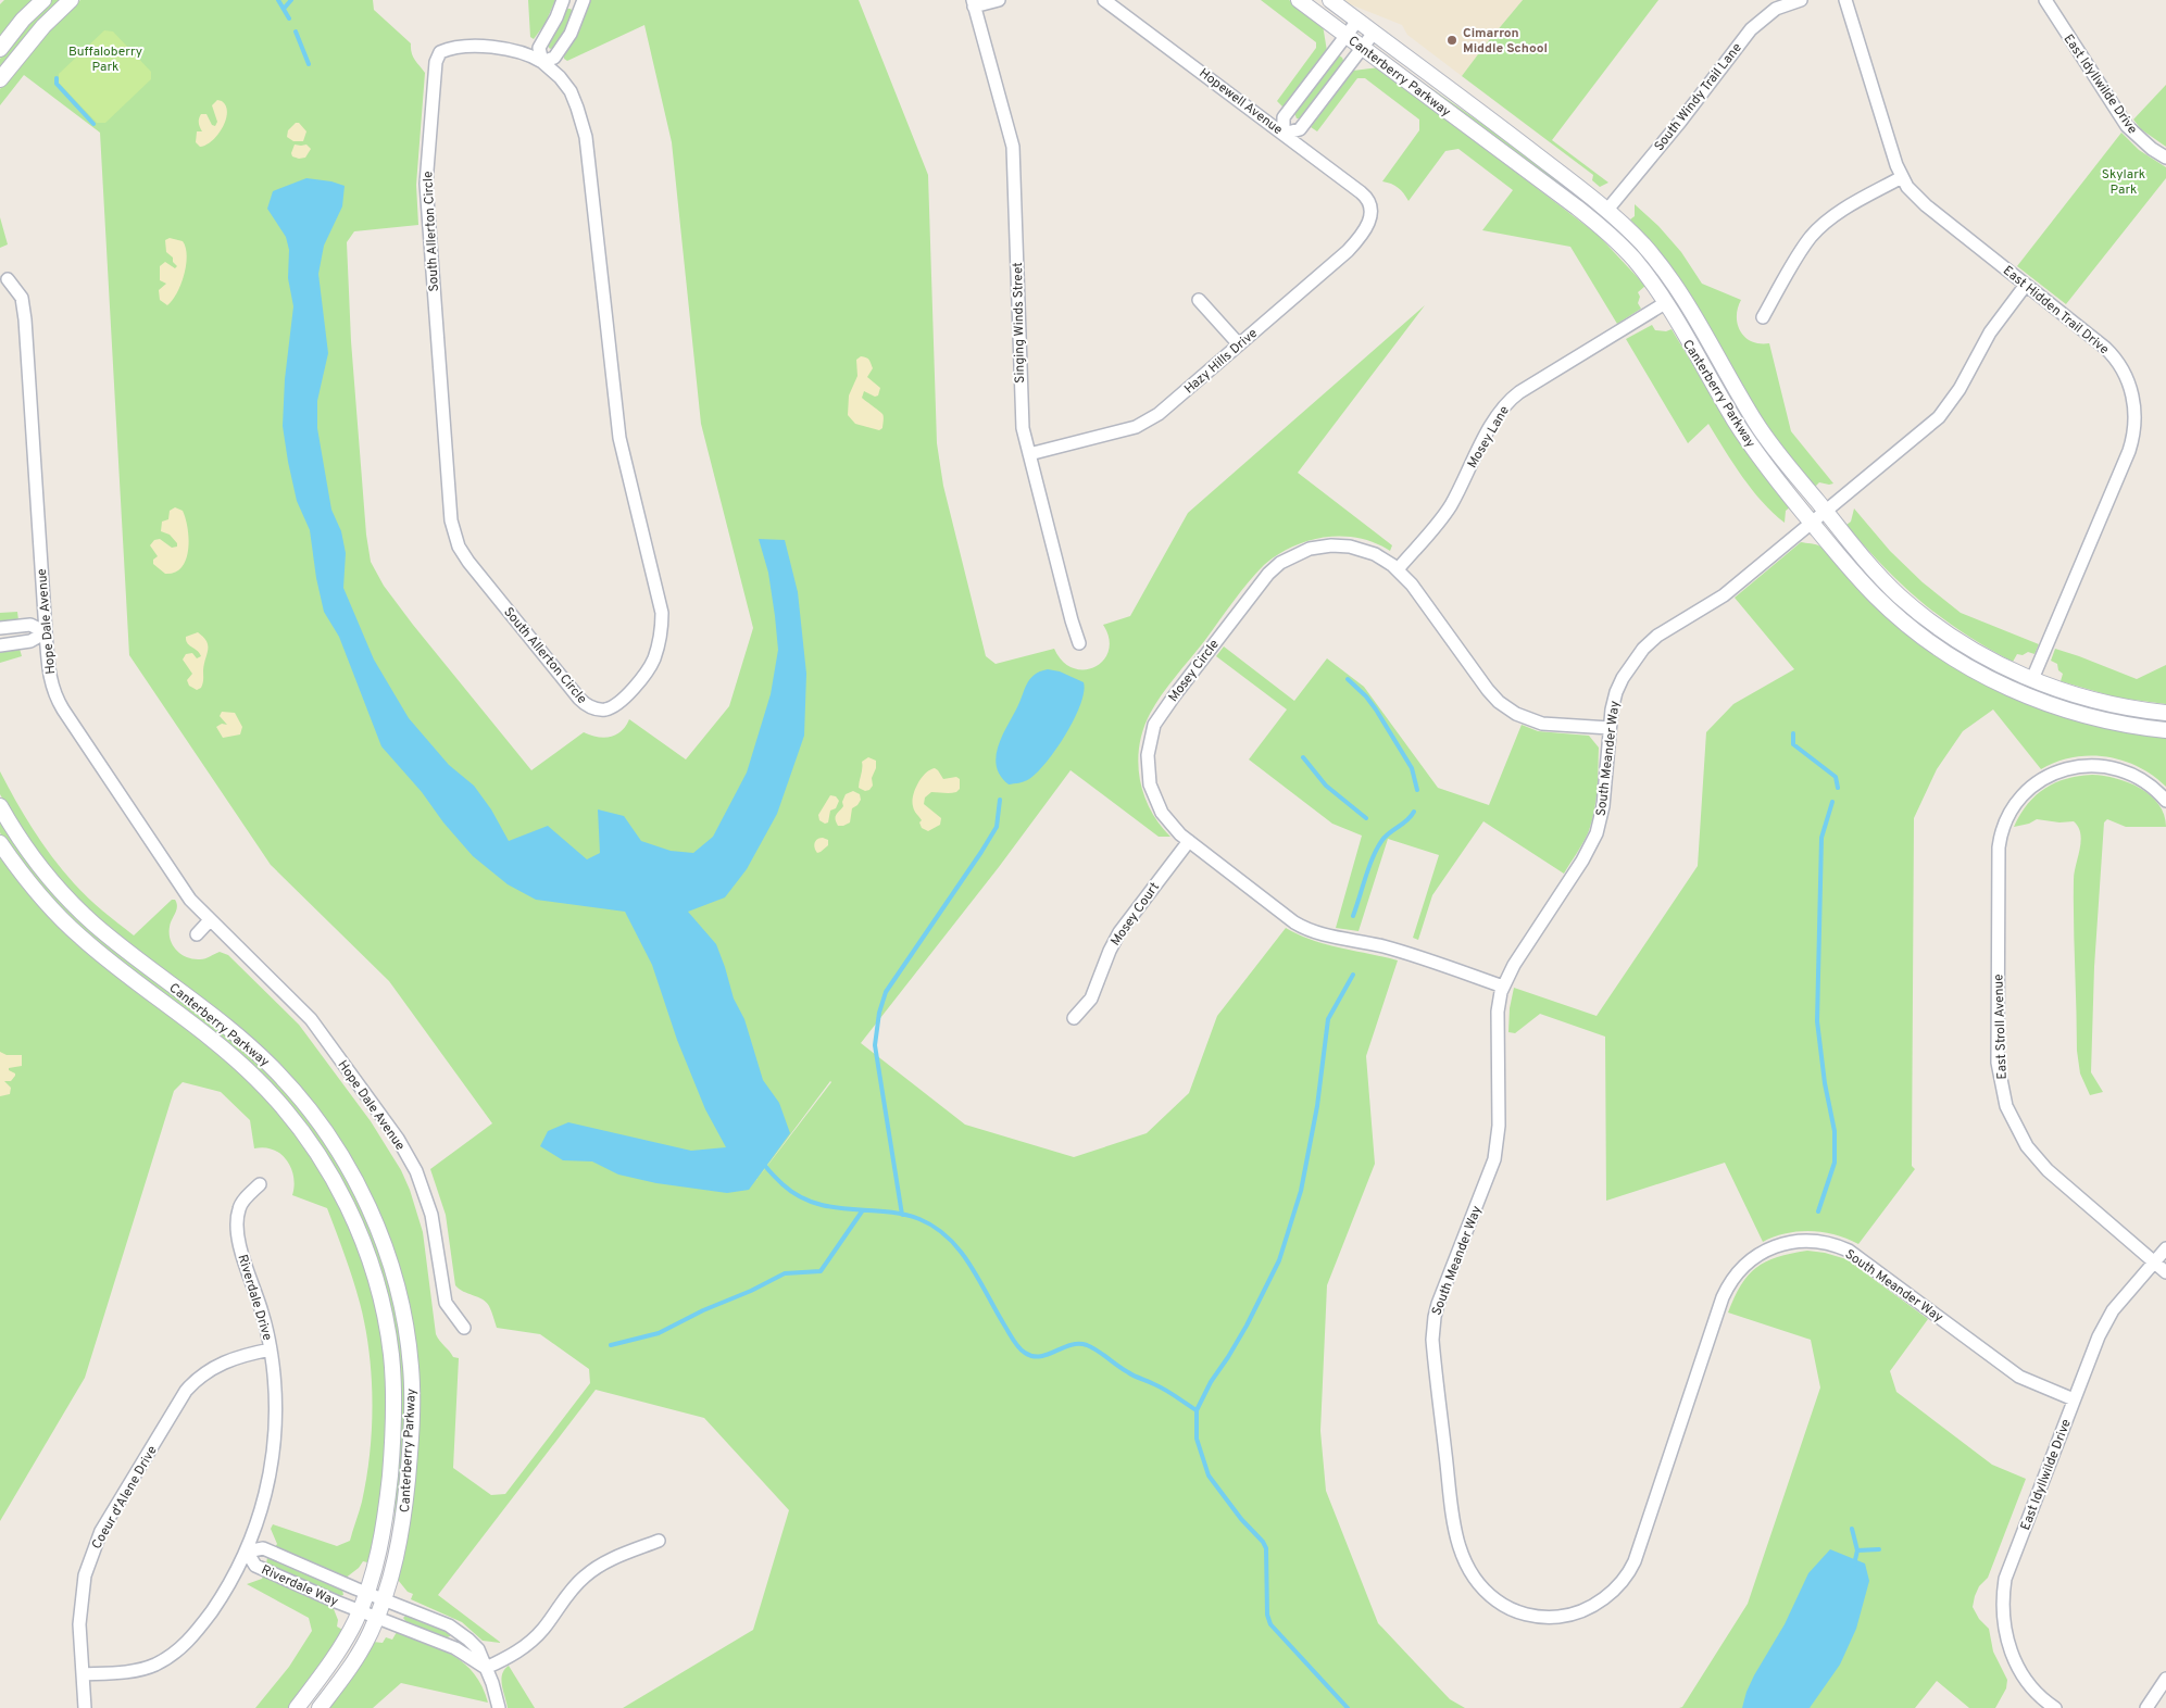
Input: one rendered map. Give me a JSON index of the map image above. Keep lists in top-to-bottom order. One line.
{"streets":{"street":["Canterberry Parkway","East Idyllwilde Drive","South Windy Trail Lane","Hopewell Avenue","South Allerton Circle","East Hidden Trail Drive","Singing Winds Street","Hazy Hills Drive","Mosey Lane","Hope Dale Avenue","Mosey Circle","South Meander Way","Mosey Court","East Stroll Avenue","Riverdale Drive","Coeur d'Alene Drive","Riverdale Way"]},"crossings":[["Canterberry Parkway","South Windy Trail Lane"],["Canterberry Parkway","East Hidden Trail Drive"],["Canterberry Parkway","Mosey Lane"],["Canterberry Parkway","South Meander Way"],["Canterberry Parkway","Riverdale Way"],["East Idyllwilde Drive","South Meander Way"],["East Idyllwilde Drive","East Stroll Avenue"],["Hopewell Avenue","Hazy Hills Drive"],["East Hidden Trail Drive","South Meander Way"],["Singing Winds Street","Hazy Hills Drive"],["Mosey Lane","Mosey Circle"],["Mosey Circle","South Meander Way"],["Mosey Circle","Mosey Court"],["Riverdale Drive","Coeur d'Alene Drive"],["Riverdale Drive","Riverdale Way"]],"parks":["Buffaloberry Park","Skylark Park"],"places":["Cimarron Middle School"]}
